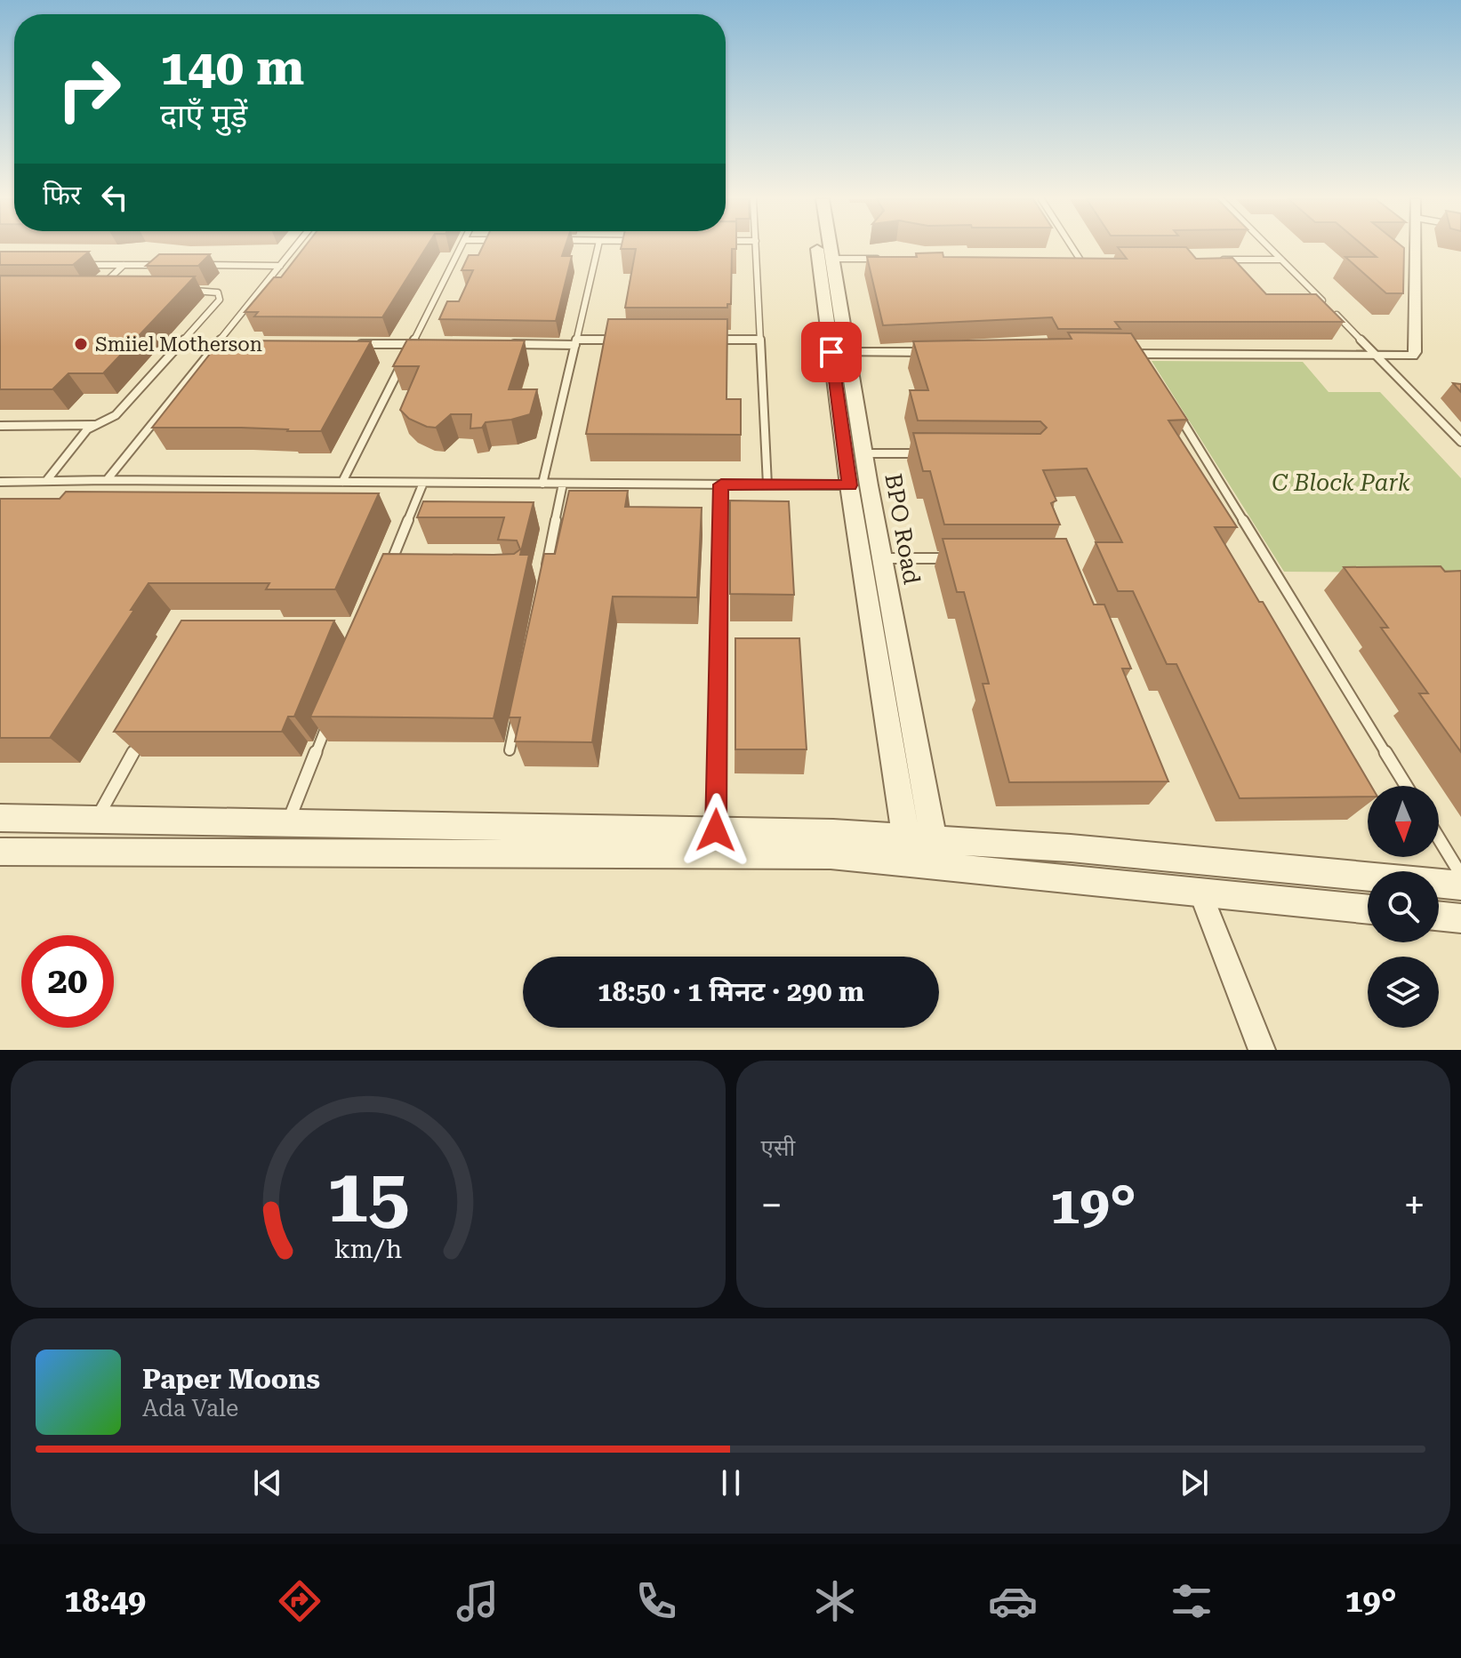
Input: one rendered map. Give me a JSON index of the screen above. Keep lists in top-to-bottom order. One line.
{"streets":{"street":["BPO Road"]},"parks":["C Block Park"],"places":["Smiiel Motherson"],"north":"bottom","page":{"turn":["140 m","दाएँ मुड़ें"],"then":"फिर","limit":"20","trip":"18:50 · 1 मिनट · 290 m","tile":"एसी","heat":["−","19°","+"],"song":["Paper Moons","Ada Vale"],"tabs":["18:49","19°"],"gauge":["15","km/h"]}}
